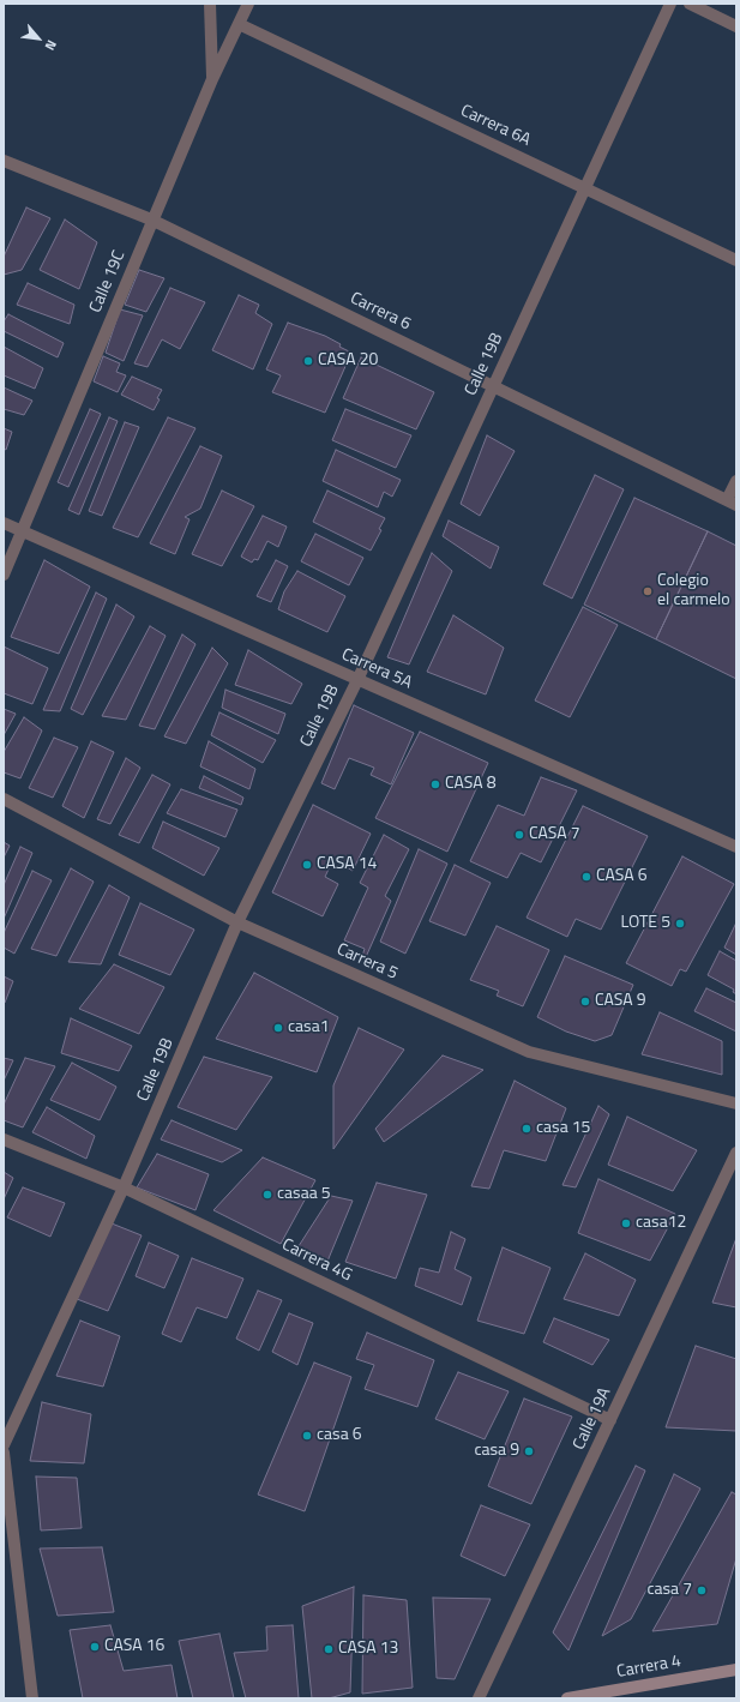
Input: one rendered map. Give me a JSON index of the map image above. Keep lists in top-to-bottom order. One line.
{"streets":{"main road":["Carrera 4"],"street":["Carrera 6A","Calle 19C","Carrera 6","Calle 19B","Carrera 5A","Carrera 5","Carrera 4G","Calle 19A"]},"crossings":[["Carrera 6A","Calle 19C"],["Carrera 6A","Calle 19B"],["Calle 19C","Carrera 6"],["Calle 19C","Carrera 5A"],["Carrera 6","Calle 19B"],["Calle 19B","Carrera 5A"],["Calle 19B","Carrera 5"],["Calle 19B","Carrera 4G"],["Carrera 4G","Calle 19A"]],"places":["CASA 20","Colegio el carmelo","CASA 8","CASA 7","CASA 14","CASA 6","LOTE 5","CASA 9","casa1","casa 15","casaa 5","casa12","casa 6","casa 9","casa 7","CASA 16","CASA 13"],"north":"bottom right"}
